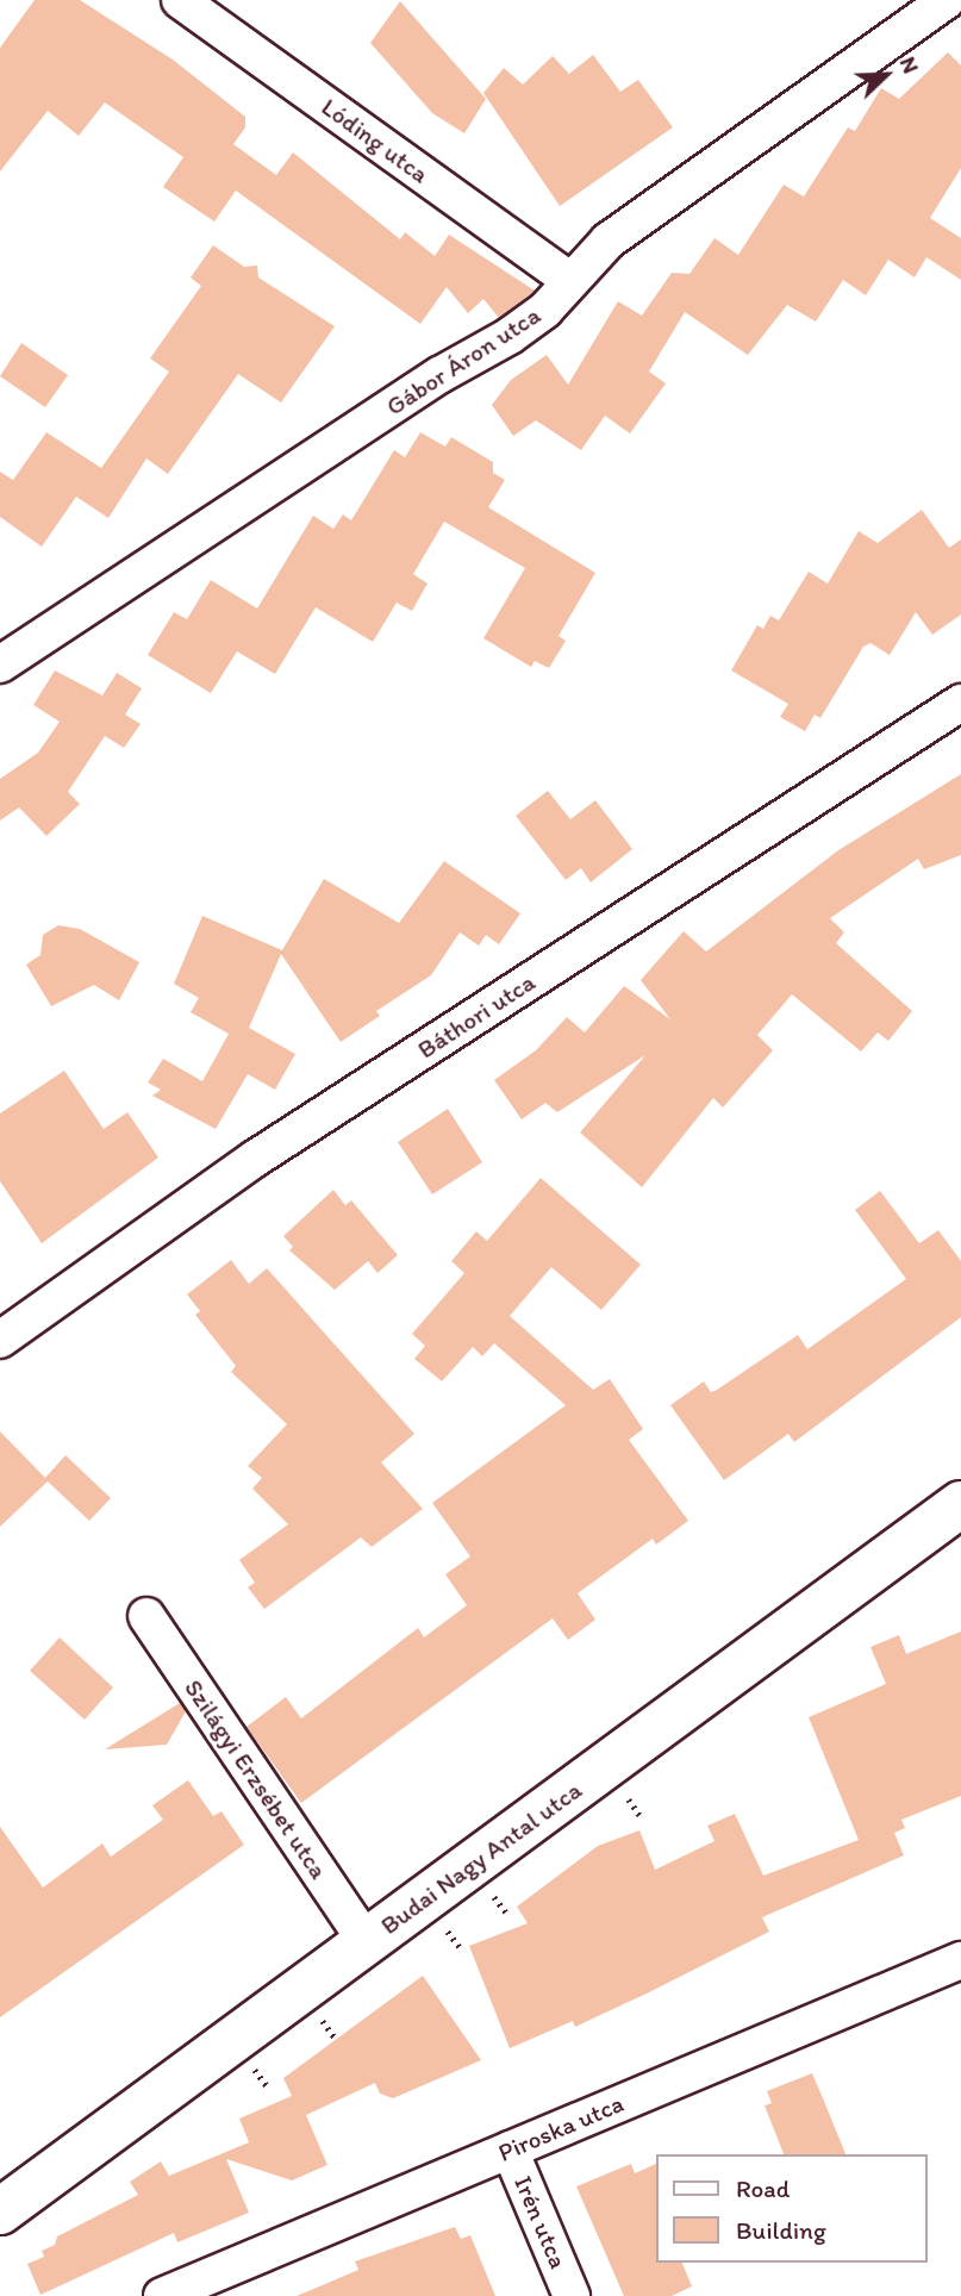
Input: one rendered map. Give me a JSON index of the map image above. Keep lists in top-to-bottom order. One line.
{"streets":{"street":["Lóding utca","Gábor Áron utca","Báthori utca","Szilágyi Erzsébet utca","Budai Nagy Antal utca","Piroska utca","Irén utca"]},"crossings":[["Lóding utca","Gábor Áron utca"],["Szilágyi Erzsébet utca","Budai Nagy Antal utca"],["Piroska utca","Irén utca"]],"legend":["Road","Building"],"north":"top right"}
